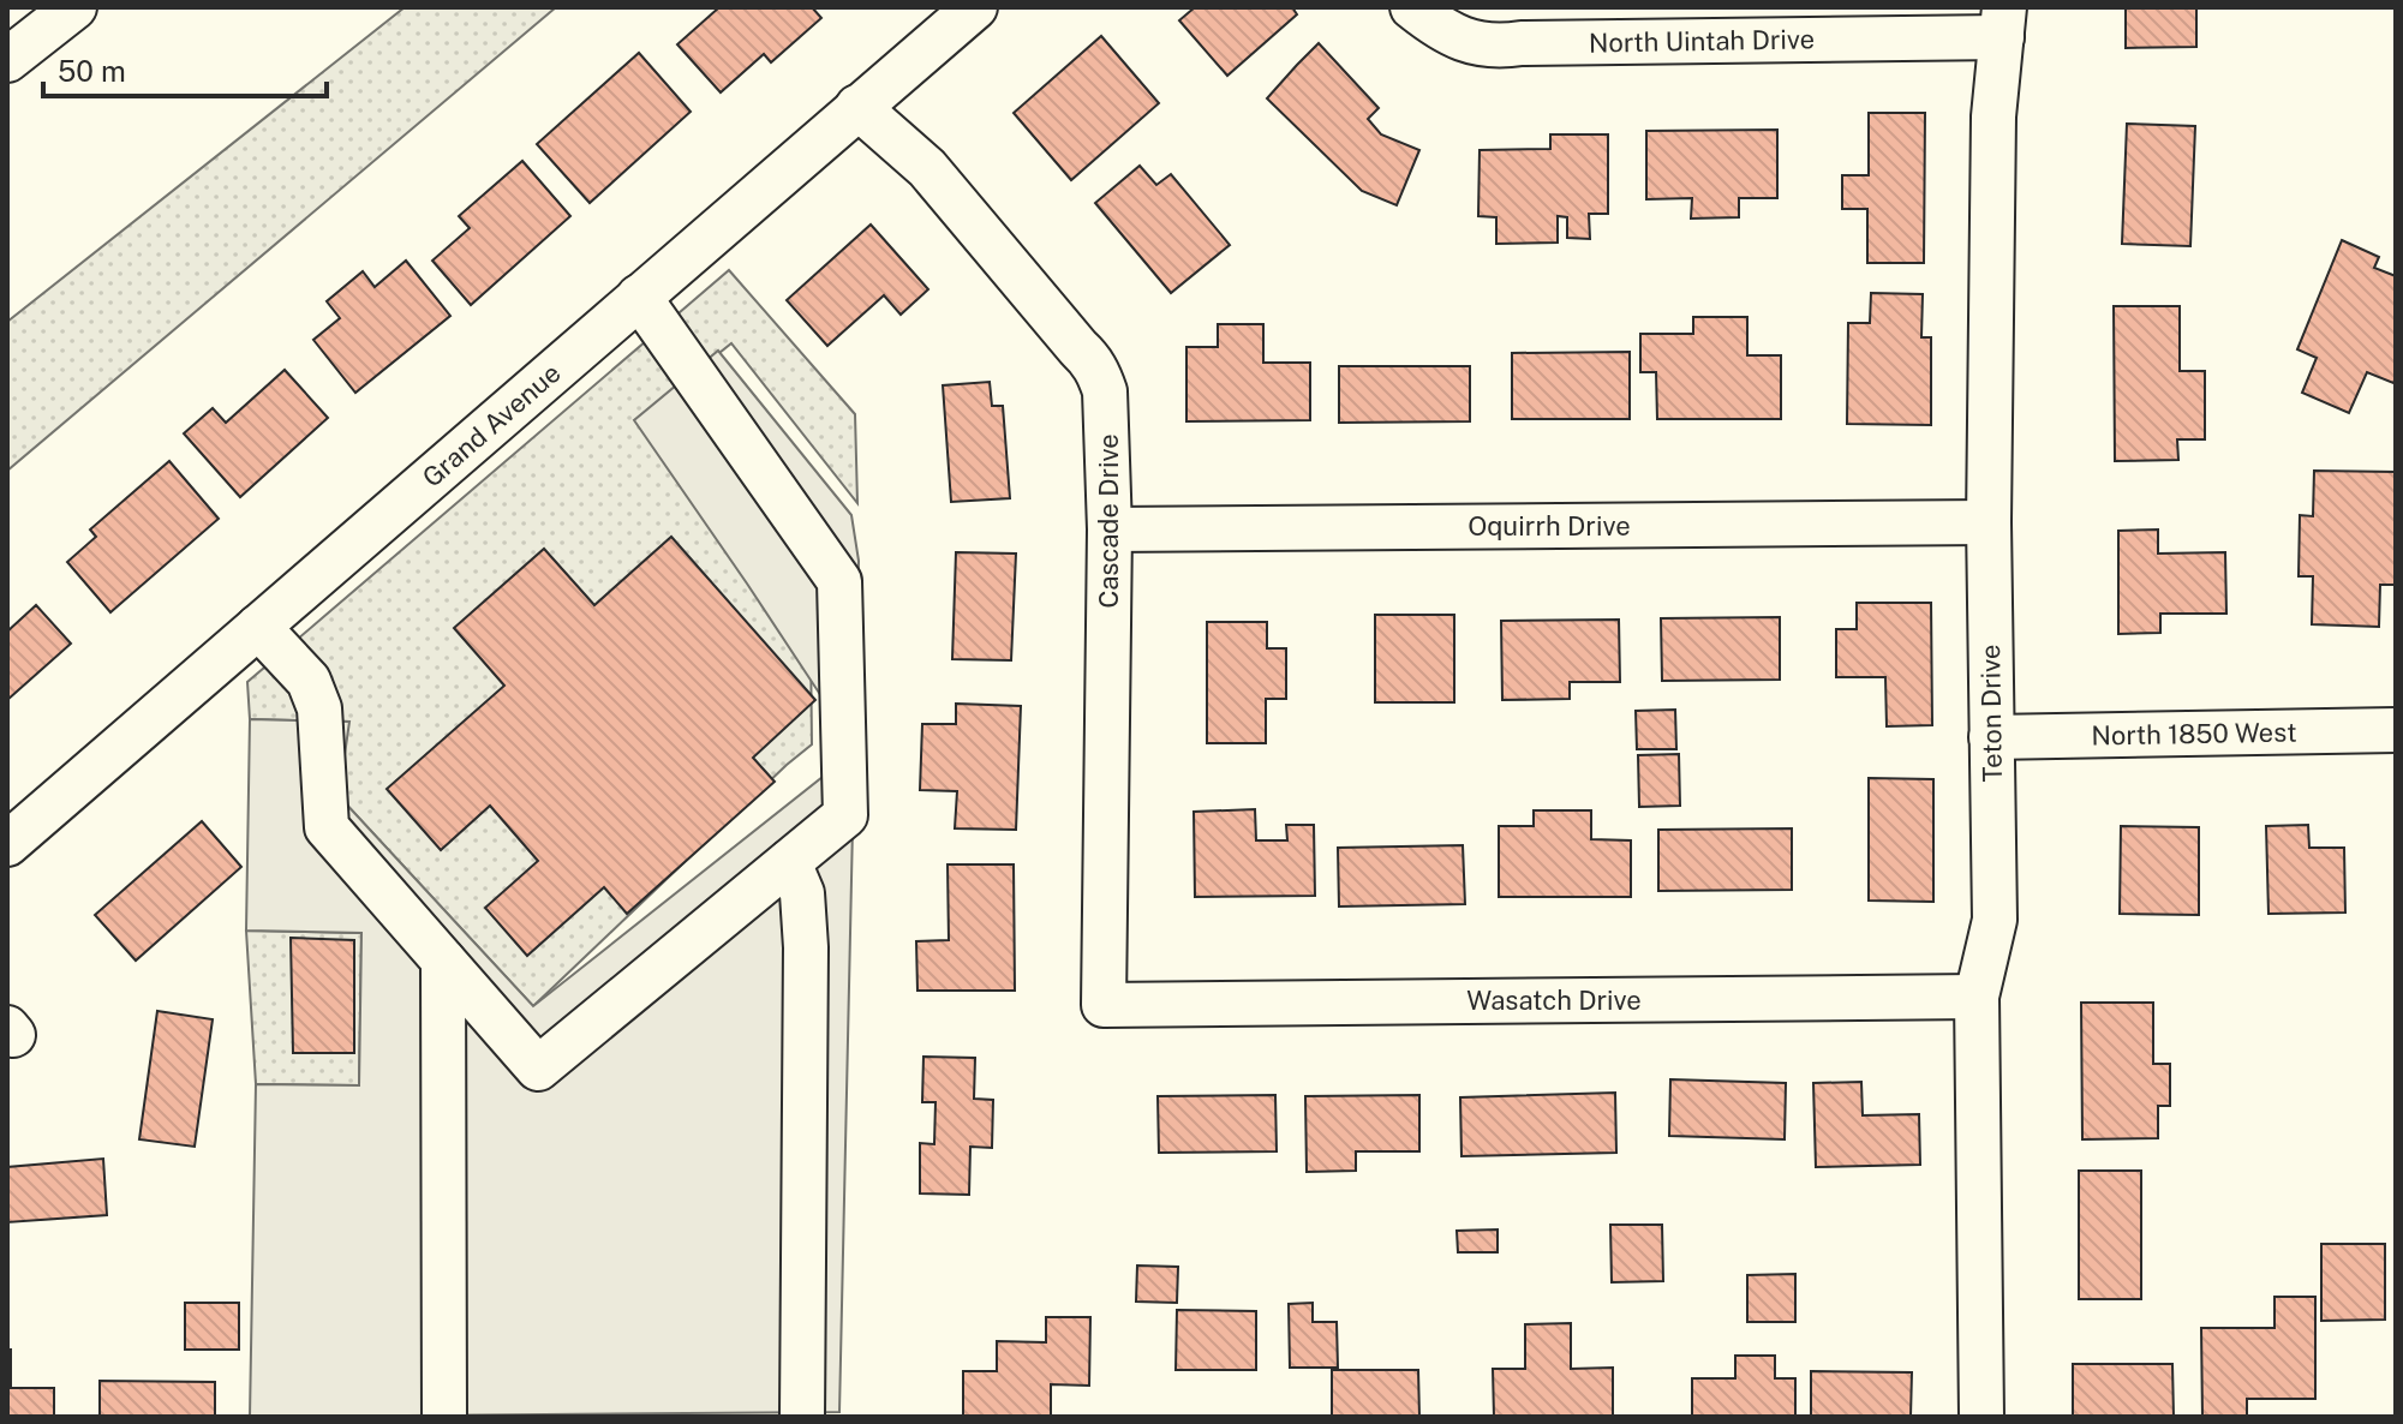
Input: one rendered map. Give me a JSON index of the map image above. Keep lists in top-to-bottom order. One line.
{"streets":{"street":["North Uintah Drive","Grand Avenue","Cascade Drive","Oquirrh Drive","Teton Drive","North 1850 West","Wasatch Drive"]},"crossings":[["North Uintah Drive","Teton Drive"],["Grand Avenue","Cascade Drive"],["Cascade Drive","Oquirrh Drive"],["Cascade Drive","Wasatch Drive"],["Oquirrh Drive","Teton Drive"],["Teton Drive","North 1850 West"],["Teton Drive","Wasatch Drive"]],"scale_bar":"50 m"}
